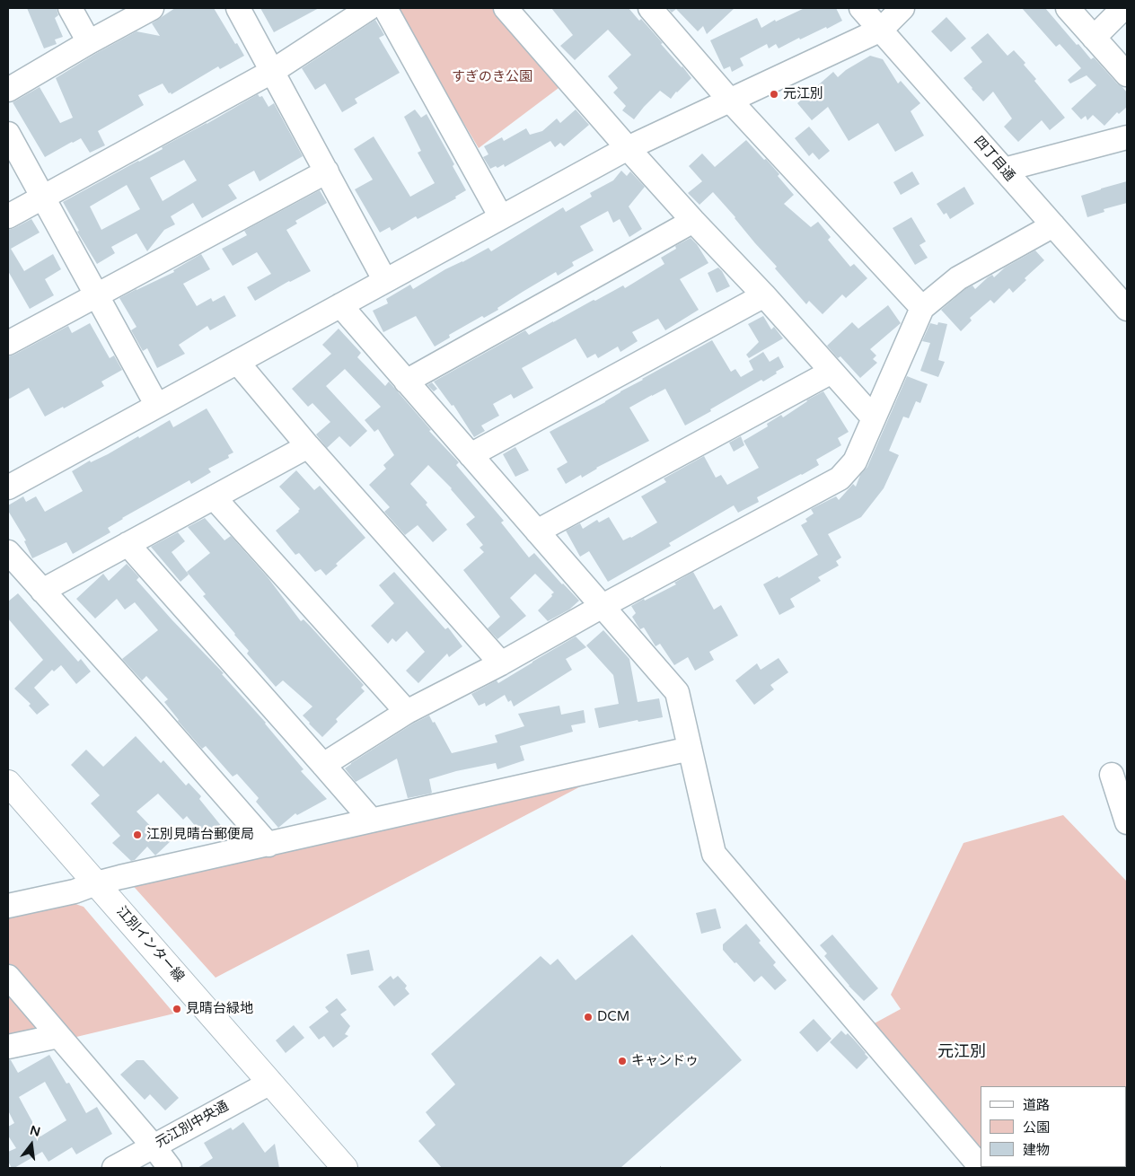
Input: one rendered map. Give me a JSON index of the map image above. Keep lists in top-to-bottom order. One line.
{"streets":{"main road":["江別インター線"],"street":["四丁目通","元江別中央通"]},"crossings":[["江別インター線","元江別中央通"]],"districts":["元江別"],"parks":["すぎのき公園"],"places":["元江別","江別見晴台郵便局","見晴台緑地","DCM","キャンドゥ"],"legend":["道路","公園","建物"],"north":"top"}
